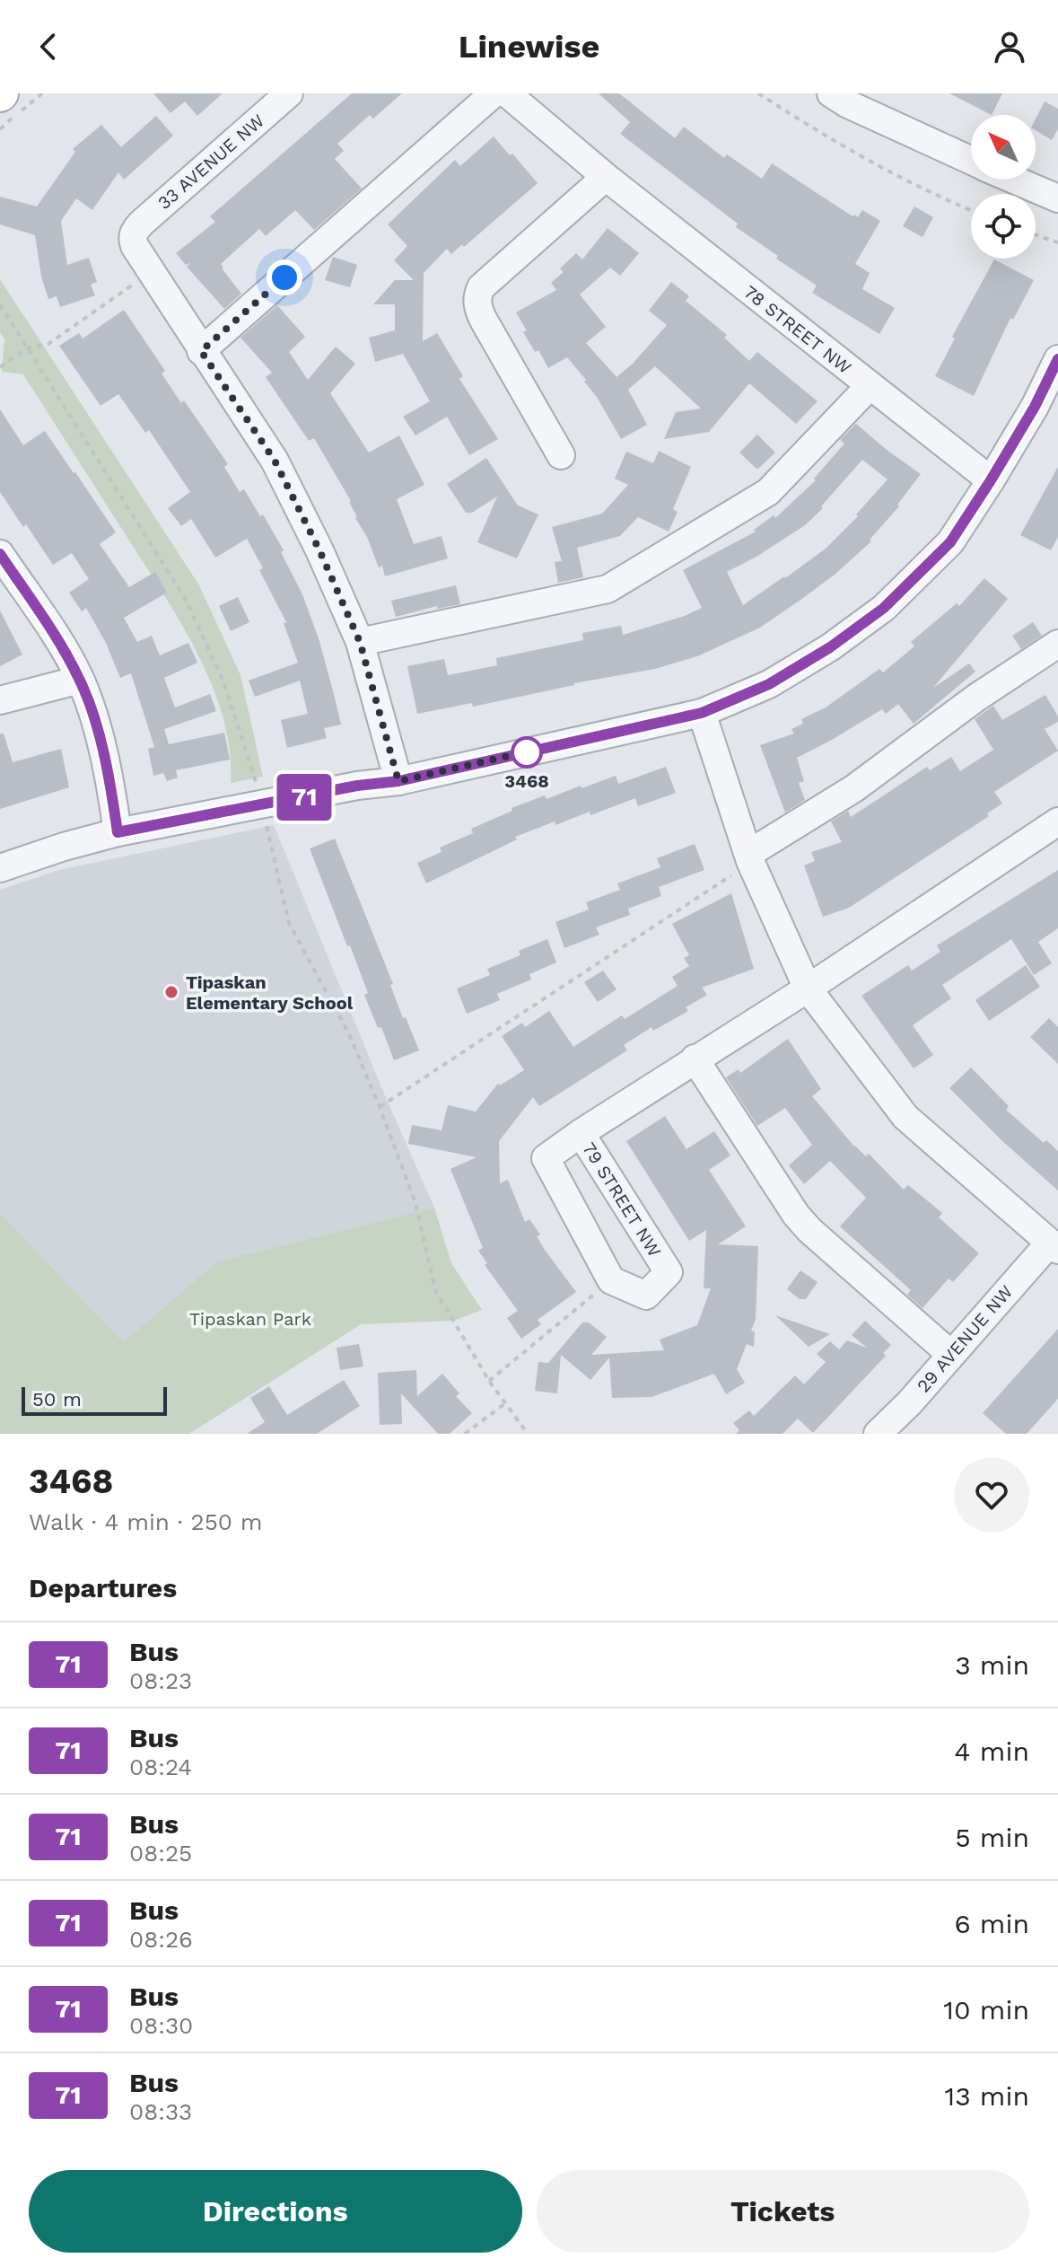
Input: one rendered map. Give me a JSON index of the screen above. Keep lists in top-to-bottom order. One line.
{"streets":{"street":["33 AVENUE NW","78 STREET NW","79 STREET NW","29 AVENUE NW"]},"parks":["Tipaskan Park"],"places":["3468","Tipaskan Elementary School"],"lines":["bus line 71"],"scale_bar":"50 m","north":"top left","page":{"header":"Linewise","on_map":"71","scale":"50 m","heading":[["3468","Walk · 4 min · 250 m"],"Departures"],"list":[{"mark":"71","name":"Bus","note":"08:23","value":"3 min"},{"mark":"71","name":"Bus","note":"08:24","value":"4 min"},{"mark":"71","name":"Bus","note":"08:25","value":"5 min"},{"mark":"71","name":"Bus","note":"08:26","value":"6 min"},{"mark":"71","name":"Bus","note":"08:30","value":"10 min"},{"mark":"71","name":"Bus","note":"08:33","value":"13 min"}],"buttons":["Directions","Tickets"]}}
